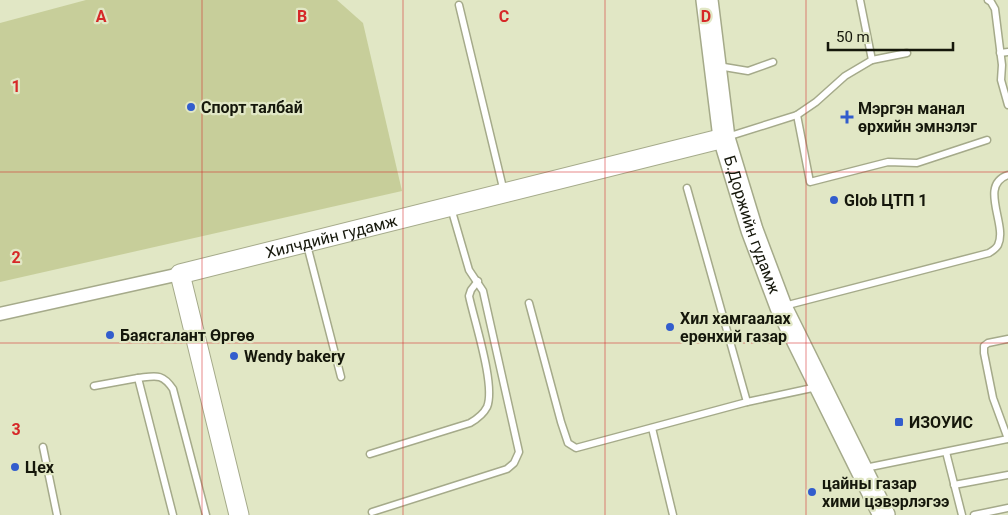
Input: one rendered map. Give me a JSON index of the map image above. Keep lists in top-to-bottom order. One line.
{"streets":{"main road":["Б.Доржийн гудамж"],"street":["Хилчдийн гудамж"]},"crossings":[["Б.Доржийн гудамж","Хилчдийн гудамж"]],"places":{"other":["Спорт талбай","Glob ЦТП 1","Хил хамгаалах ерөнхий газар","Баясгалант Өргөө","Wendy bakery","Цех","цайны газар хими цэвэрлэгээ"],"health":["Мэргэн манал өрхийн эмнэлэг"],"transit":["ИЗОУИС"]},"scale_bar":"50 m","grid":{"columns":["A","B","C","D"],"rows":["1","2","3"]}}
